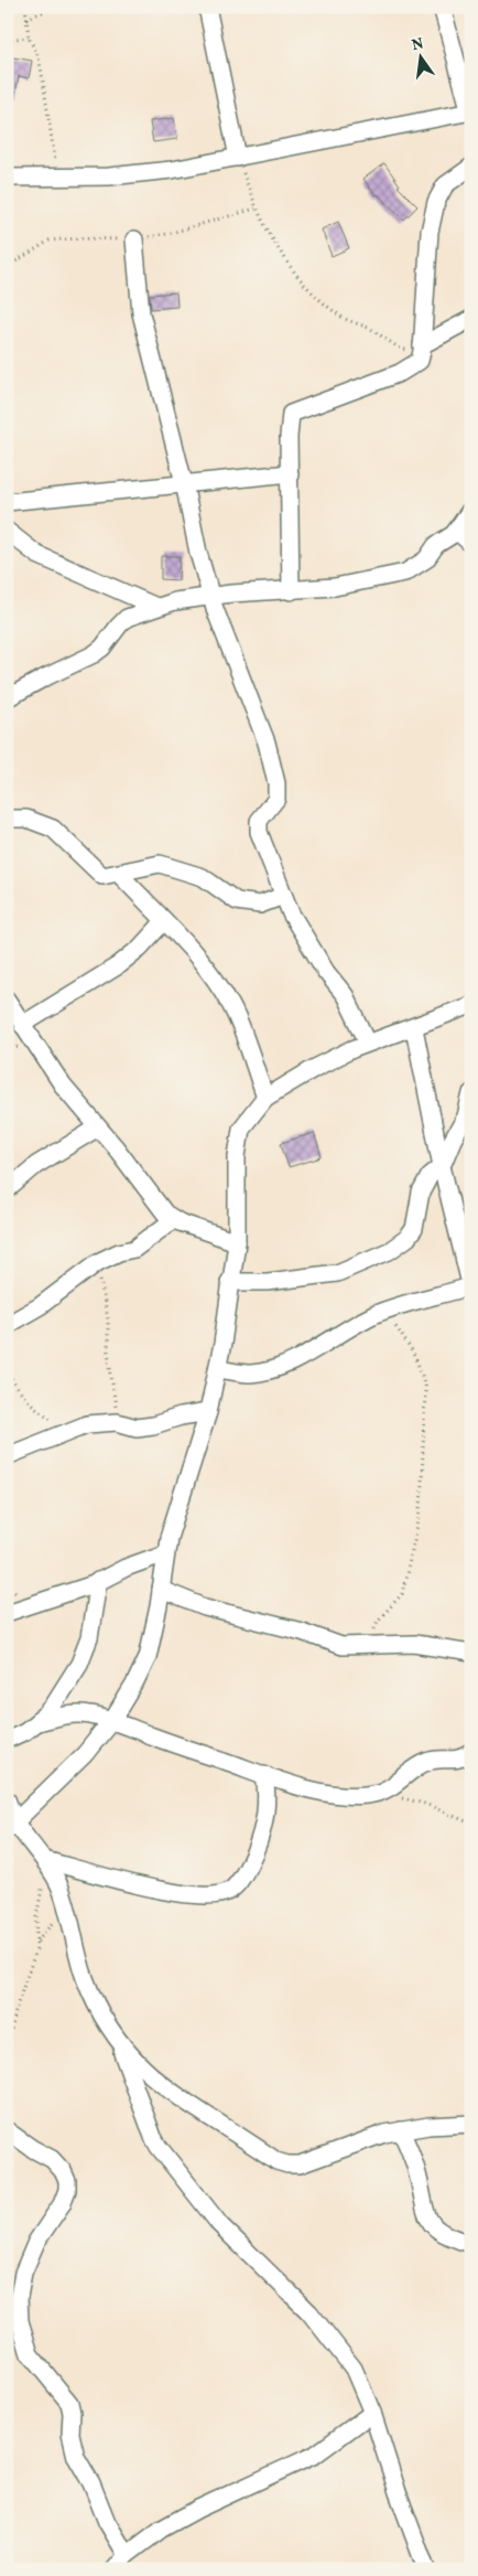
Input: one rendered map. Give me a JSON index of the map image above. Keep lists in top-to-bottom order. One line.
{"north":"top"}
